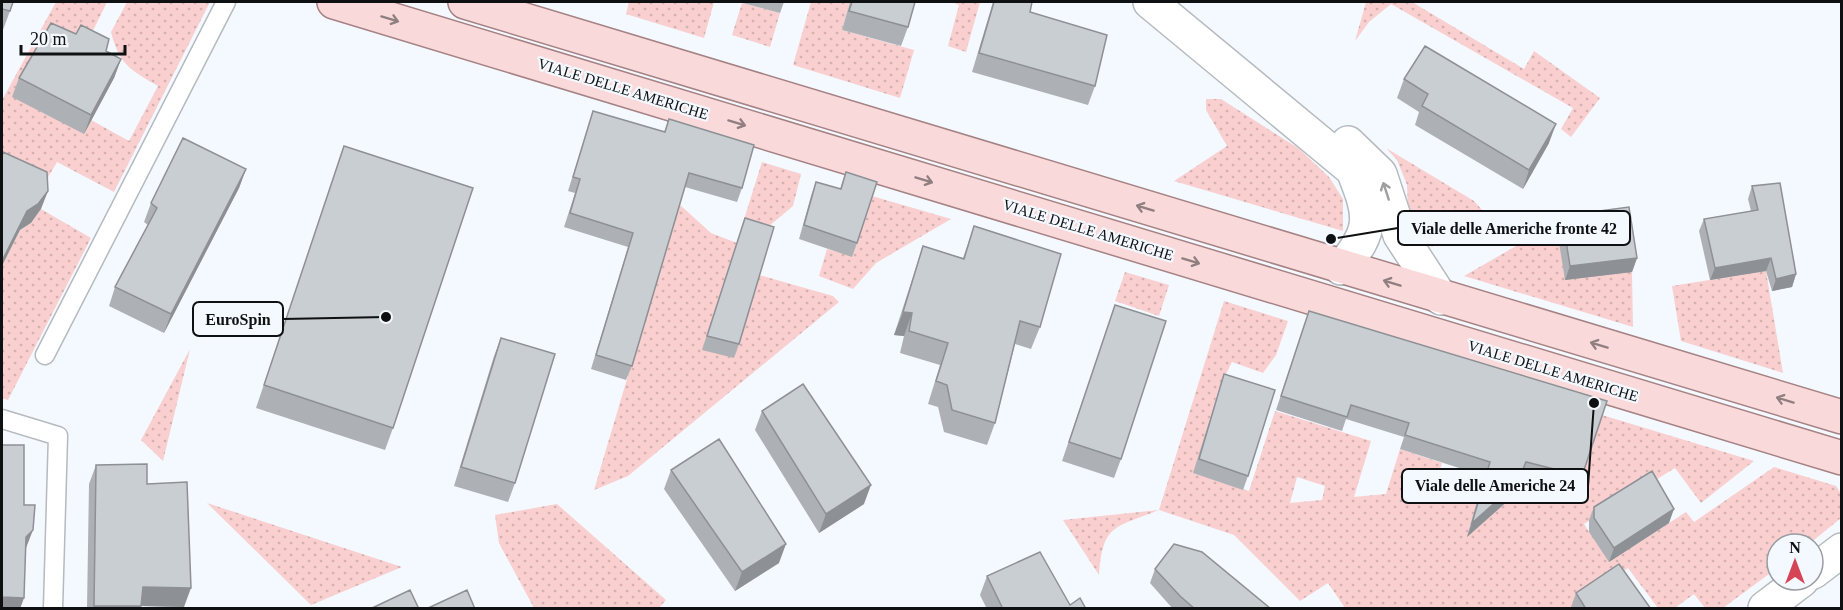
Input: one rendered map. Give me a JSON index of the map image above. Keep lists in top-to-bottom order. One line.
{"streets":{"main road":["VIALE DELLE AMERICHE"]},"places":["Viale delle Americhe fronte 42","EuroSpin","Viale delle Americhe 24"],"scale_bar":"20 m","north":"top"}
